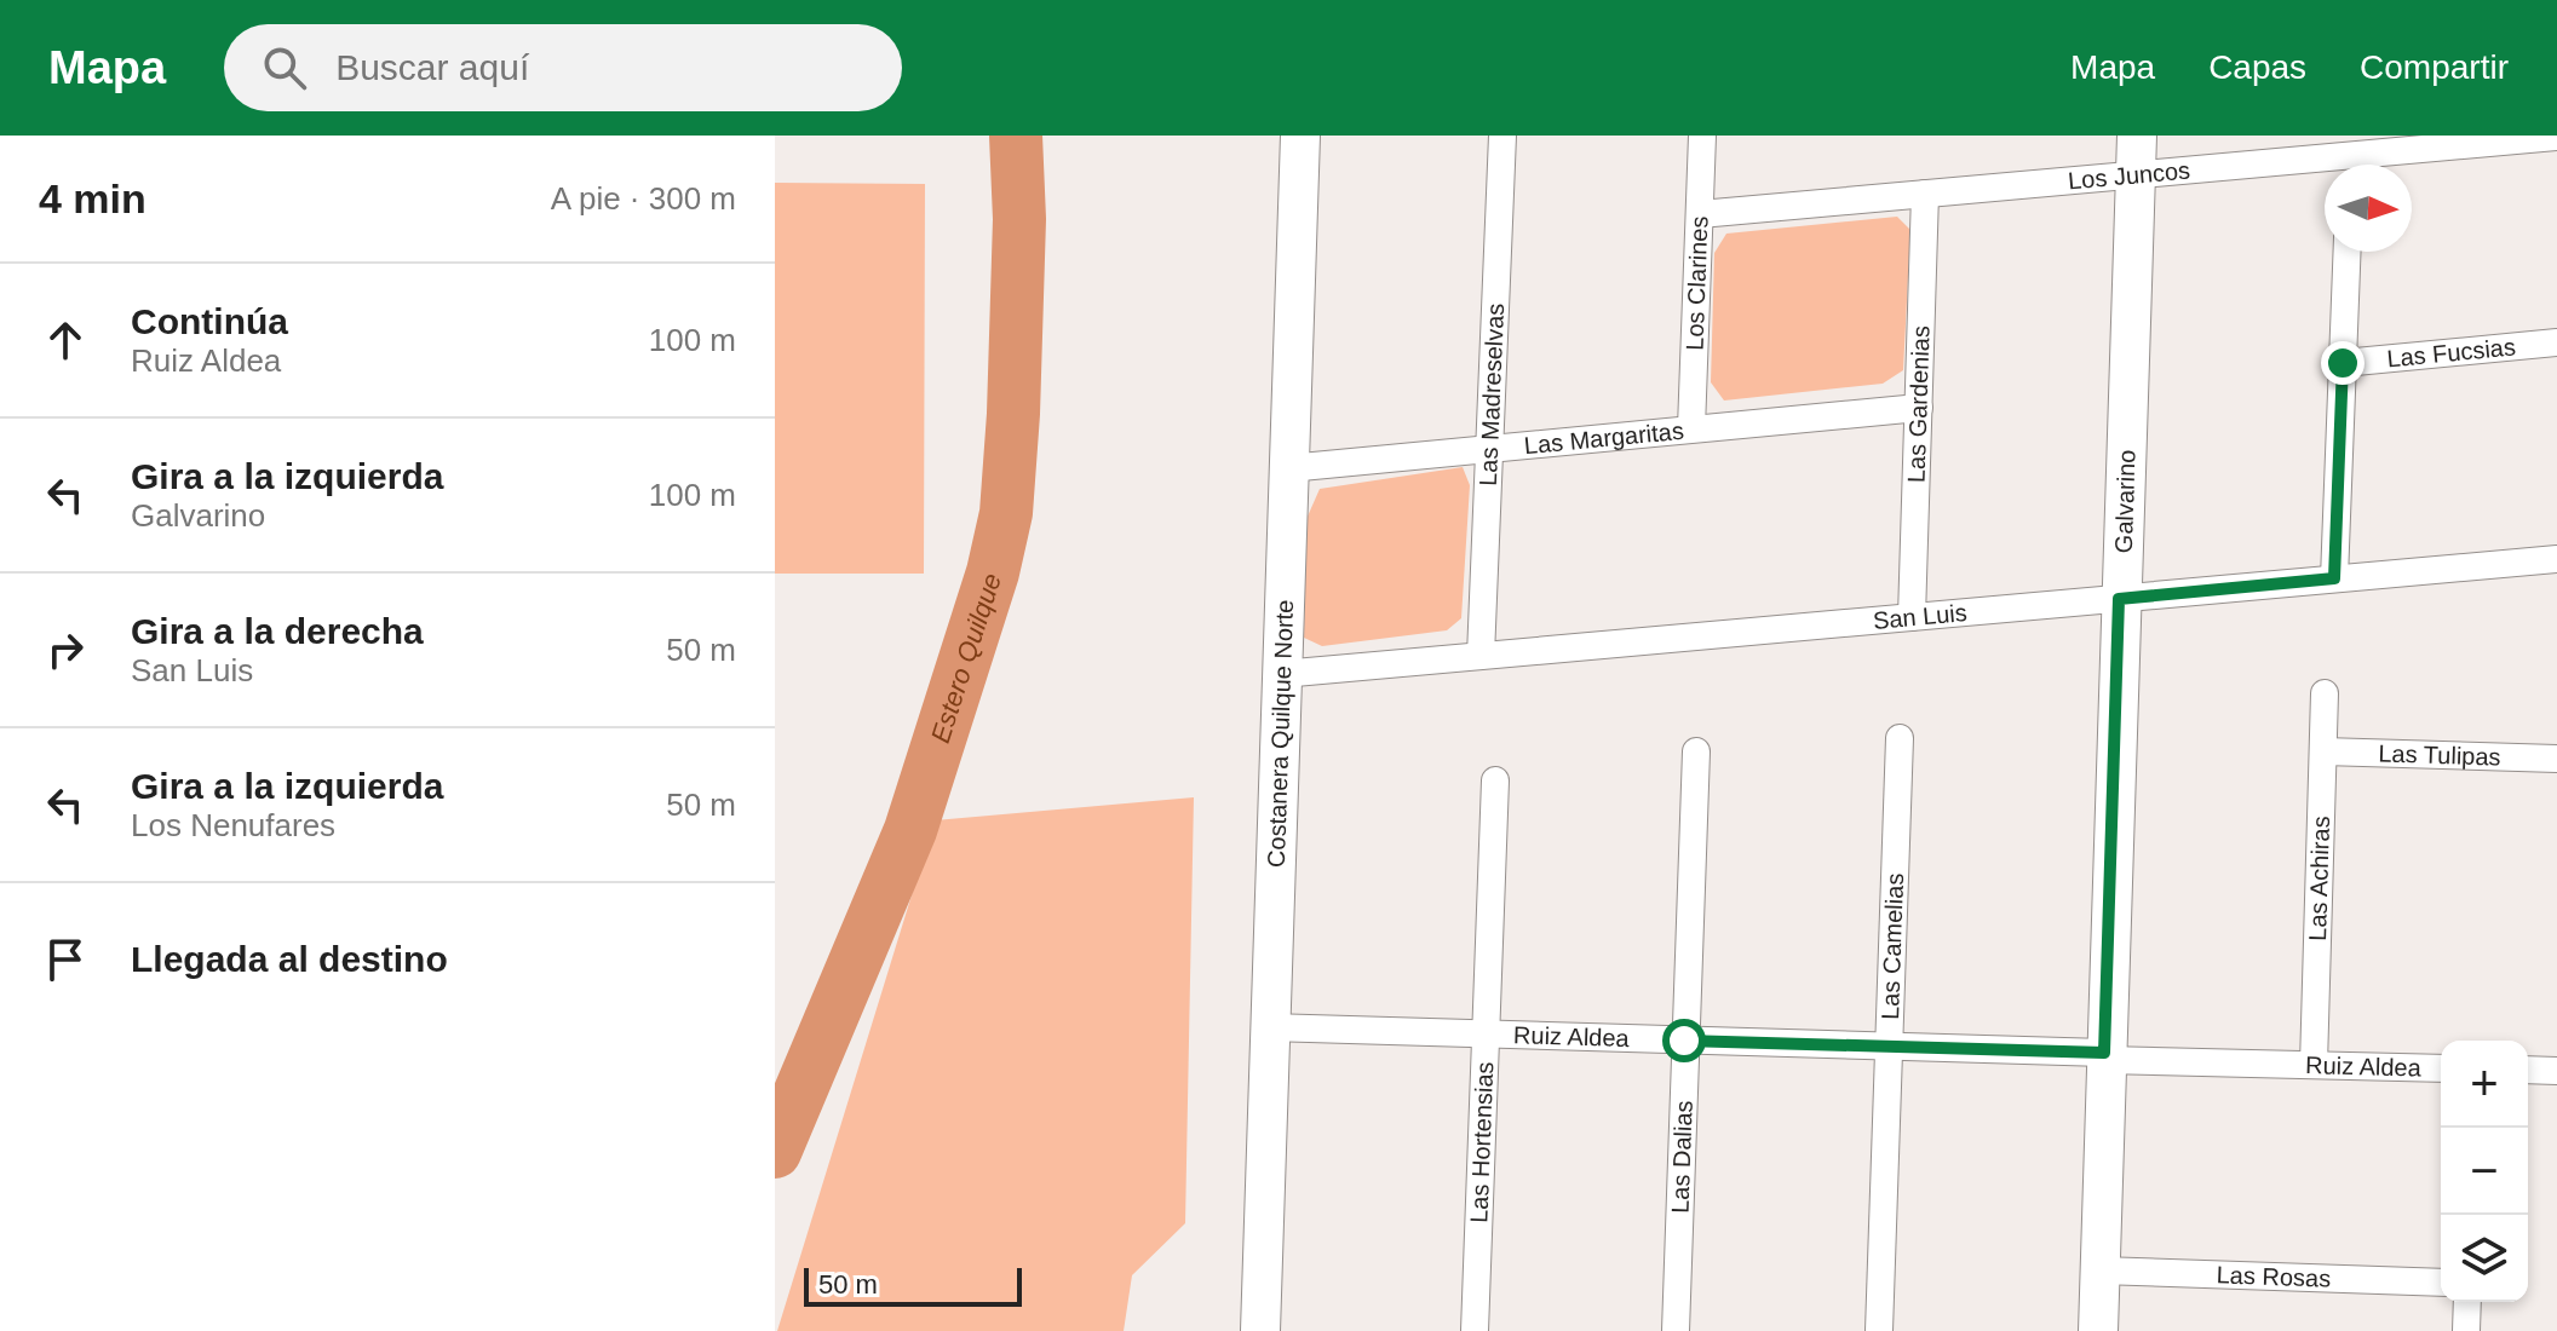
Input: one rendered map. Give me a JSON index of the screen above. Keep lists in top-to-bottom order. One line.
{"streets":{"street":["Los Juncos","Los Clarines","Las Fucsias","Las Madreselvas","Las Gardenias","Las Margaritas","Galvarino","San Luis","Costanera Quilque Norte","Las Tulipas","Las Achiras","Las Camelias","Ruiz Aldea","Las Hortensias","Las Dalias","Las Rosas"]},"crossings":[["Los Juncos","Los Clarines"],["Los Juncos","Las Gardenias"],["Los Juncos","Galvarino"],["Los Clarines","Las Margaritas"],["Las Madreselvas","Las Margaritas"],["Las Madreselvas","San Luis"],["Las Gardenias","Las Margaritas"],["Las Gardenias","San Luis"],["Las Margaritas","Costanera Quilque Norte"],["Galvarino","San Luis"],["Galvarino","Ruiz Aldea"],["Galvarino","Las Rosas"],["San Luis","Costanera Quilque Norte"],["Costanera Quilque Norte","Ruiz Aldea"],["Las Tulipas","Las Achiras"],["Las Achiras","Ruiz Aldea"],["Las Camelias","Ruiz Aldea"],["Ruiz Aldea","Las Hortensias"],["Ruiz Aldea","Las Dalias"]],"water":["Estero Quilque"],"scale_bar":"50 m","north":"right","page":{"header":"Mapa","search":"Buscar aquí","nav":["Mapa","Capas","Compartir"],"heading":["4 min","A pie · 300 m"],"list":[["Continúa","Ruiz Aldea","100 m"],["Gira a la izquierda","Galvarino","100 m"],["Gira a la derecha","San Luis","50 m"],["Gira a la izquierda","Los Nenufares","50 m"],"Llegada al destino"],"map_buttons":["+","−"],"scale":"50 m"}}
